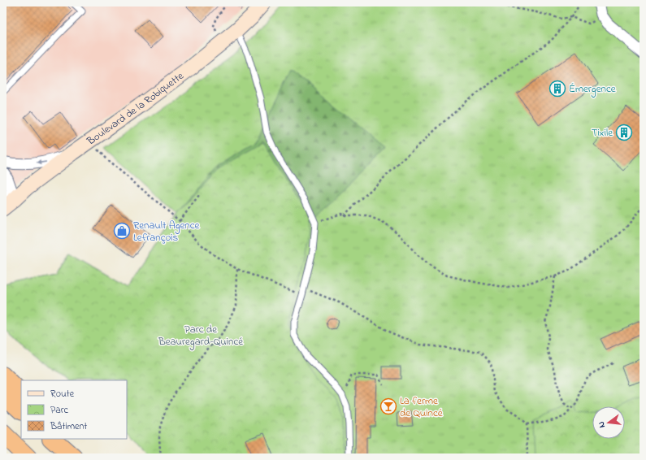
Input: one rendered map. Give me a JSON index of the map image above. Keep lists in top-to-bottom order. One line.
{"streets":{"main road":["Boulevard de la Robiquette"]},"parks":["Parc de Beauregard-Quincé"],"places":{"building":["Émergence","Tixile"],"shop":["Renault Agence Lefrançois"],"bar":["La ferme de Quincé"]},"legend":["Route","Parc","Bâtiment"],"north":"left"}
